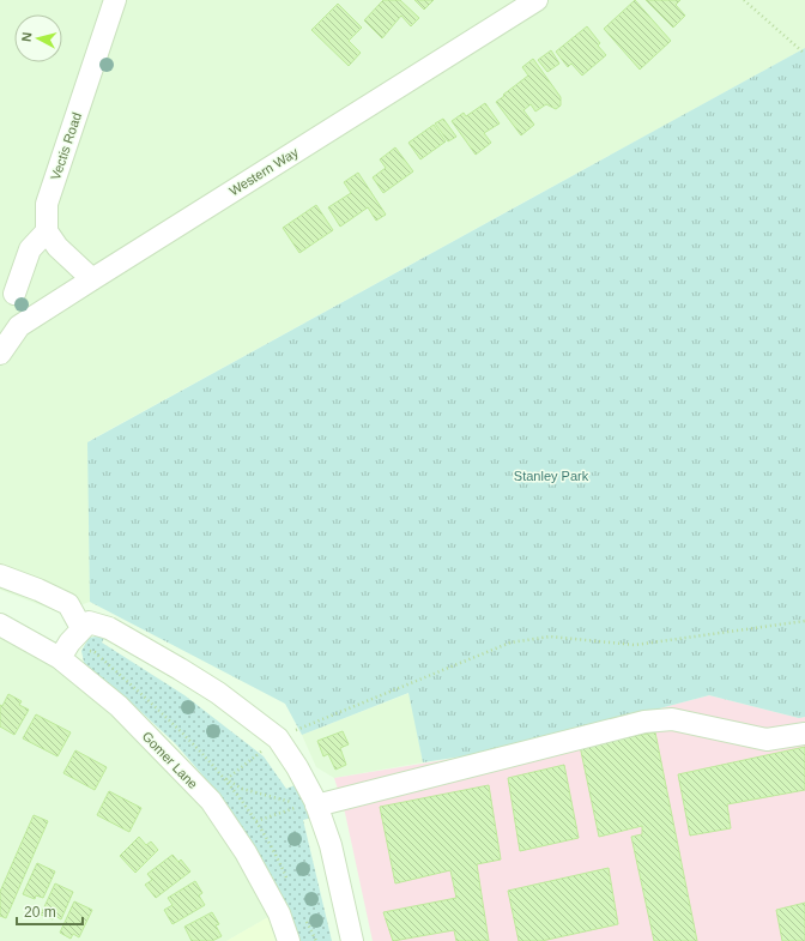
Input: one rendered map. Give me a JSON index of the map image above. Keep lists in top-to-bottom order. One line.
{"streets":{"street":["Vectis Road","Western Way","Gomer Lane"]},"parks":["Stanley Park"],"scale_bar":"20 m","north":"left"}
